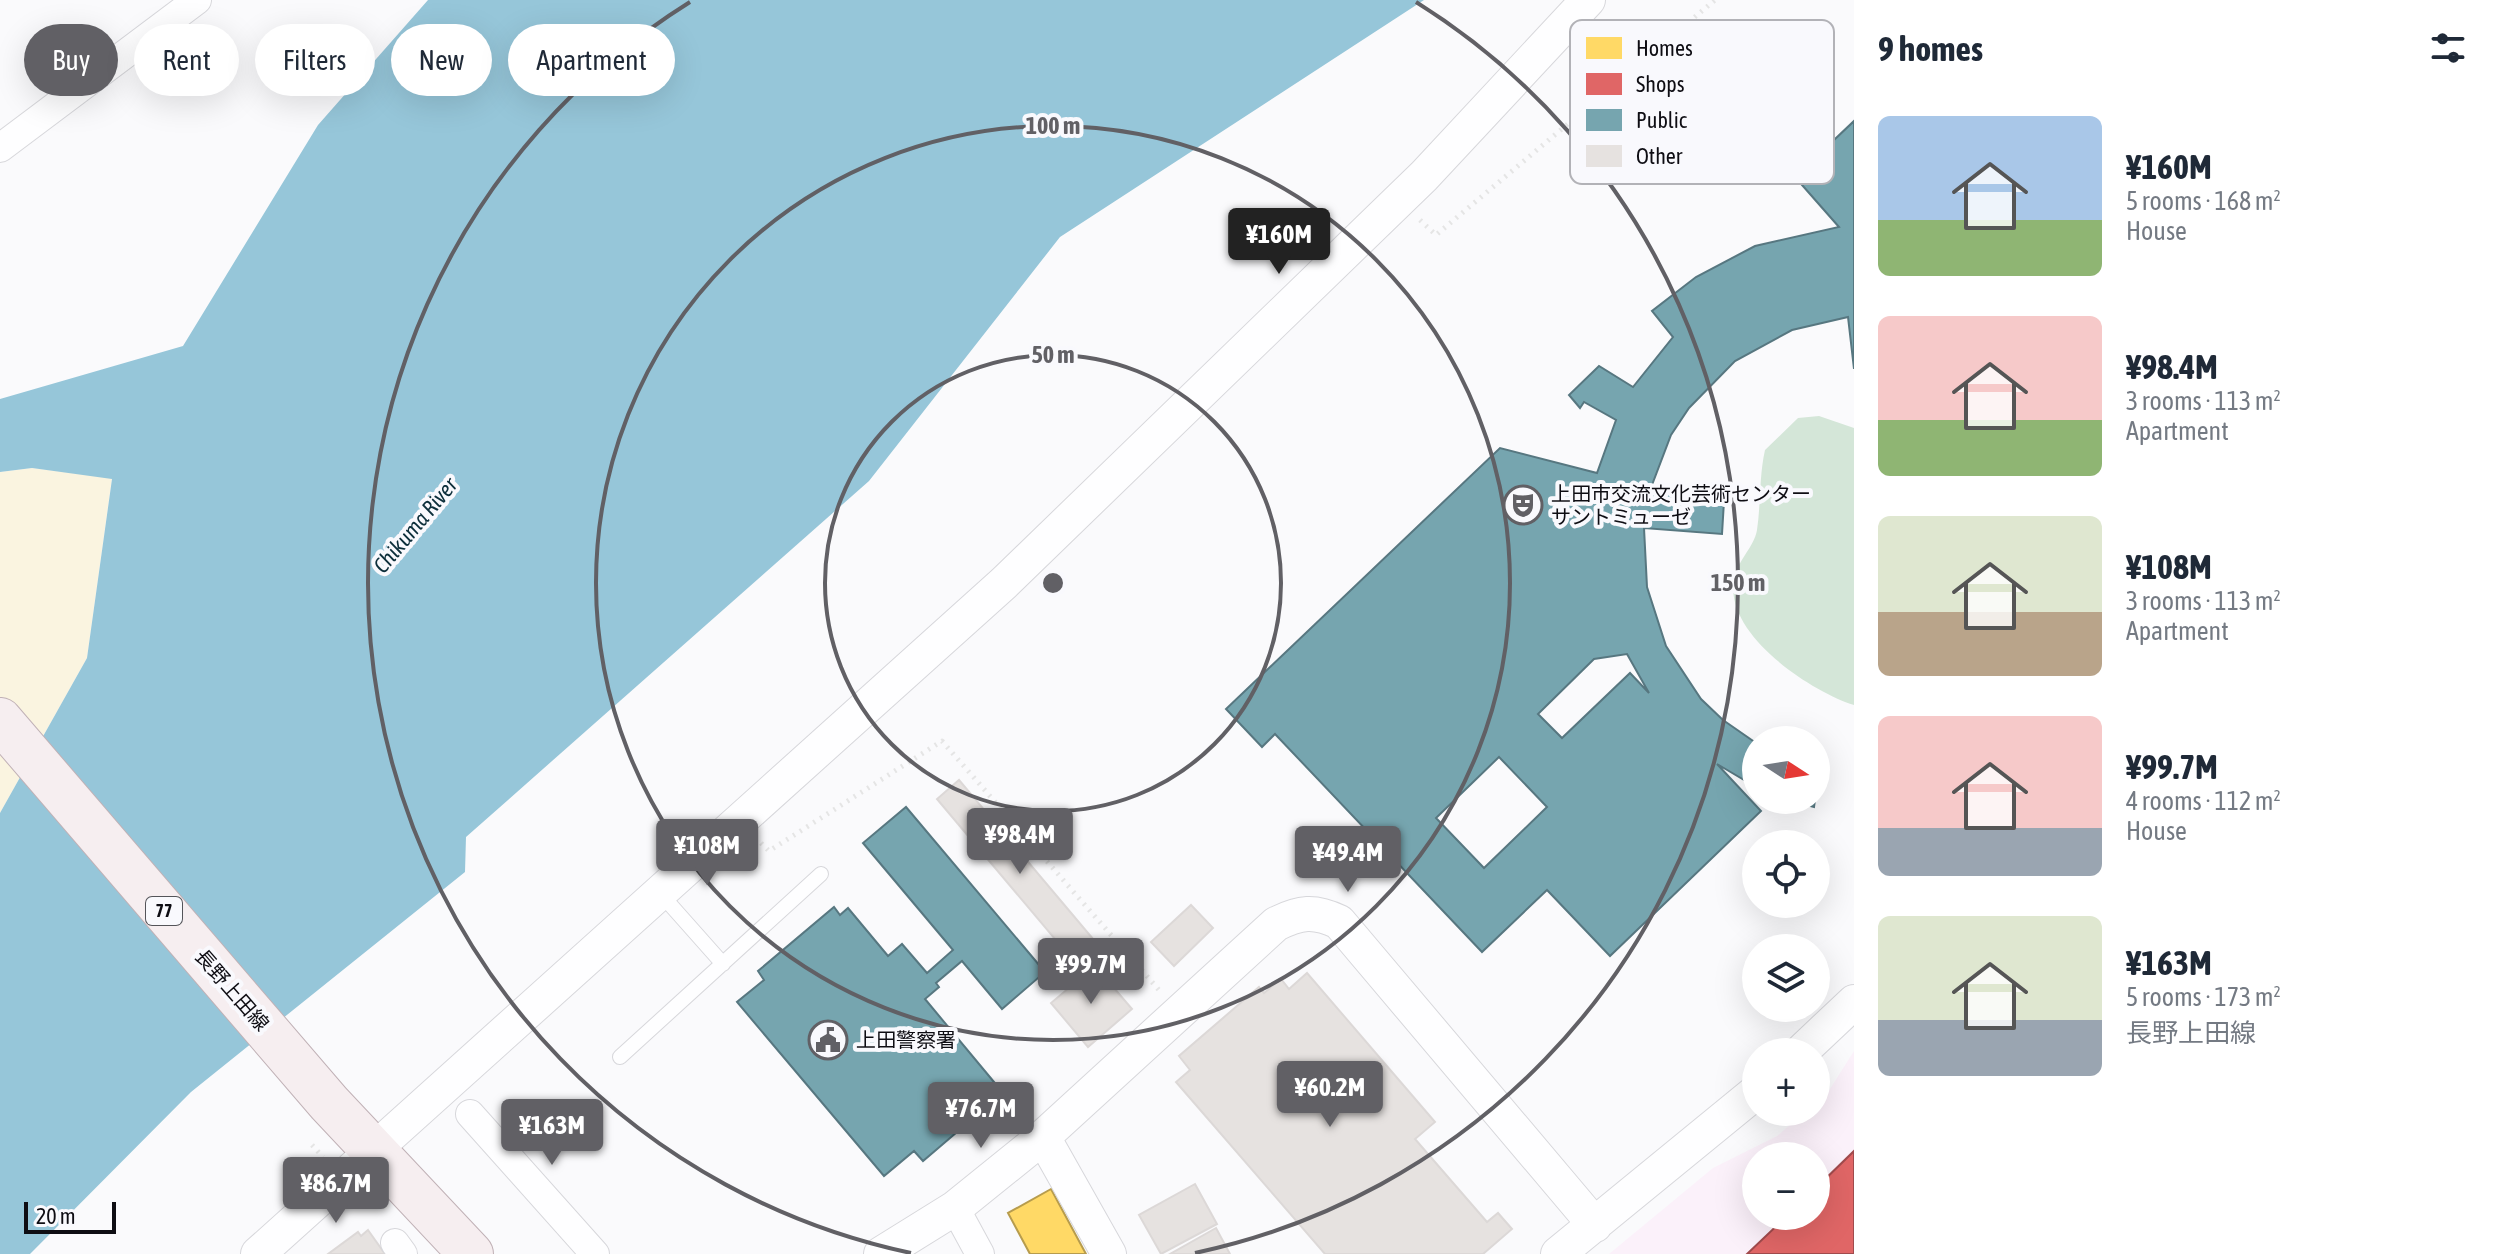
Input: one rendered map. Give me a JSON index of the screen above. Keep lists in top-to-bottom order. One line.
{"streets":{"main road":["77","長野上田線"]},"water":["Chikuma River"],"places":{"theatre":["上田市交流文化芸術センター サントミューゼ"],"public building":["上田警察署"]},"legend":["Homes","Shops","Public","Other"],"scale_bar":"20 m","north":"right","page":{"heading":"9 homes","chip":["Buy","Rent","Filters","New","Apartment"],"list":[{"name":"¥160M","note":"5 rooms · 168 m² · House"},{"name":"¥98.4M","note":"3 rooms · 113 m² · Apartment"},{"name":"¥108M","note":"3 rooms · 113 m² · Apartment"},{"name":"¥99.7M","note":"4 rooms · 112 m² · House"},{"name":"¥163M","note":"5 rooms · 173 m² · 長野上田線"}],"price":["¥160M","¥98.4M","¥108M","¥49.4M","¥99.7M","¥60.2M","¥76.7M","¥163M","¥86.7M"],"map_buttons":["+","−"],"scale":"20 m"},"rings":["100 m","50 m","150 m"]}
